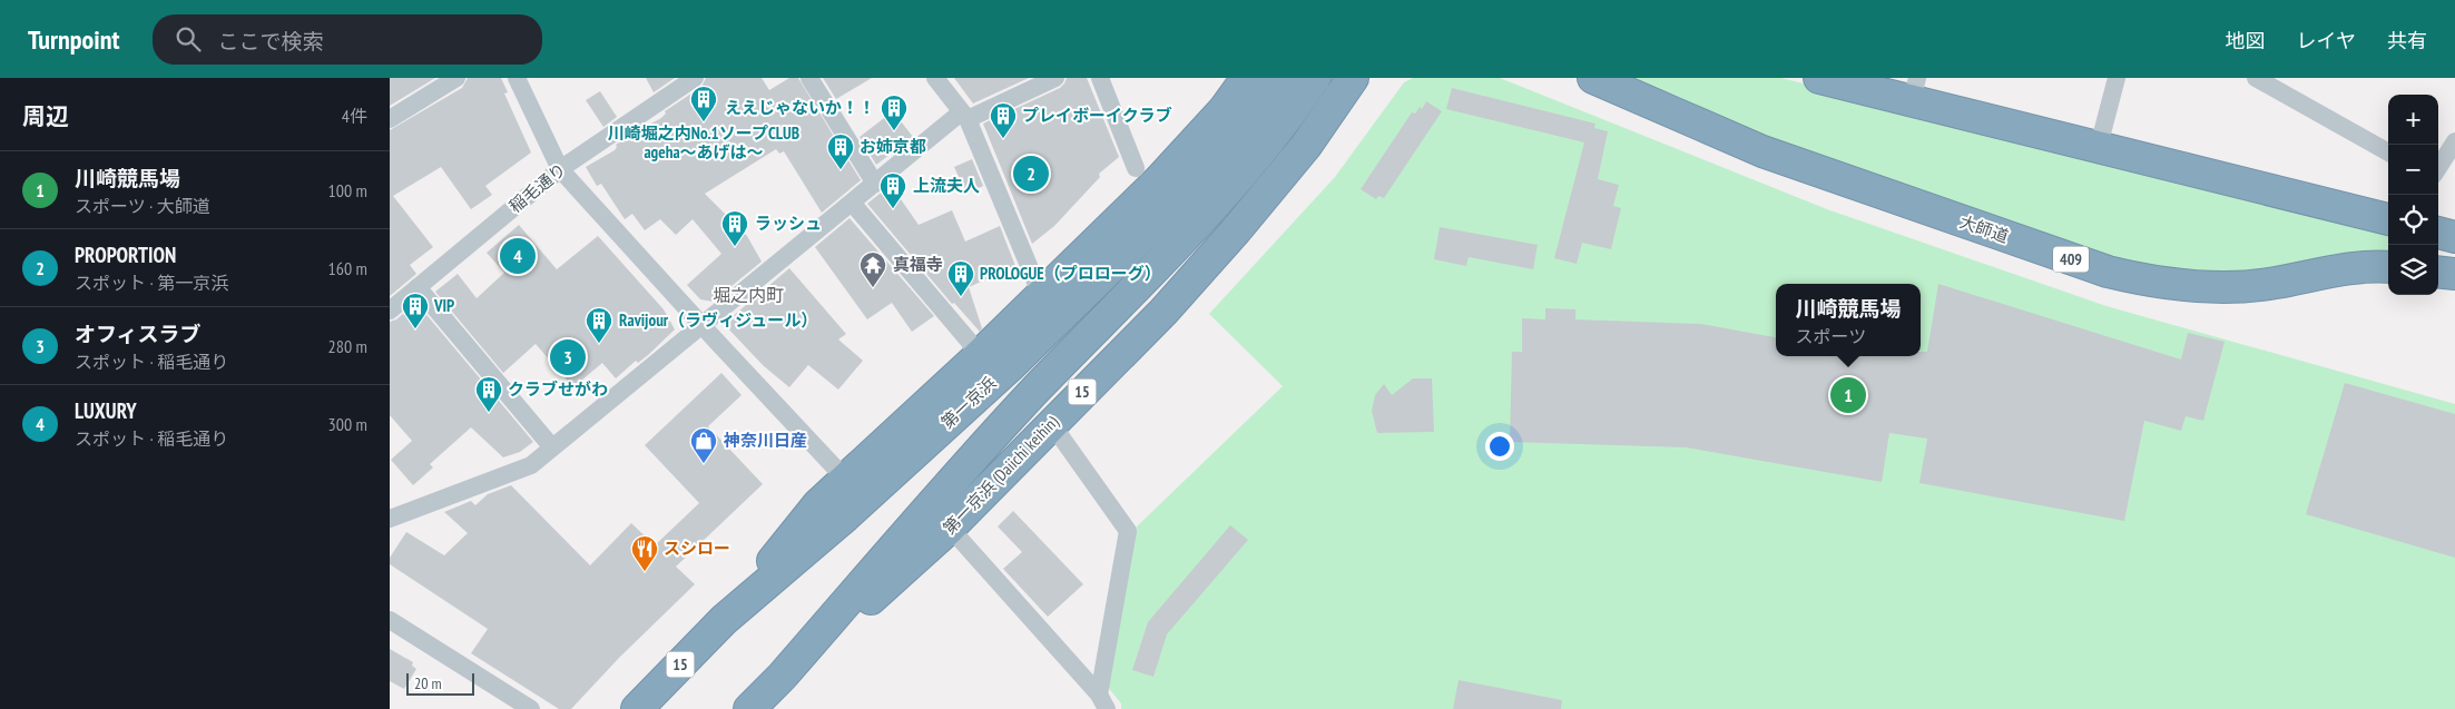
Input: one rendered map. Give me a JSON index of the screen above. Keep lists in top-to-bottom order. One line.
{"streets":{"highway":["大師道","409","15","第一京浜","第一京浜 (Daiichi keihin)"],"street":["稲毛通り"]},"crossings":[["第一京浜","第一京浜 (Daiichi keihin)"]],"districts":["堀之内町"],"places":{"building":["川崎堀之内No.1ソープCLUB ageha～あげは～","ええじゃないか！！","プレイボーイクラブ","お姉京都","上流夫人","ラッシュ","PROLOGUE（プロローグ）","VIP","Ravijour（ラヴィジュール）","クラブせがわ"],"temple":["真福寺"],"shop":["神奈川日産"],"restaurant":["スシロー"]},"scale_bar":"20 m","page":{"header":"Turnpoint","search":"ここで検索","nav":["地図","レイヤ","共有"],"heading":["周辺","4件"],"map_buttons":["+","−"],"list":[{"mark":"1","name":"川崎競馬場","note":"スポーツ · 大師道","value":"100 m"},{"mark":"2","name":"PROPORTION","note":"スポット · 第一京浜","value":"160 m"},{"mark":"3","name":"オフィスラブ","note":"スポット · 稲毛通り","value":"280 m"},{"mark":"4","name":"LUXURY","note":"スポット · 稲毛通り","value":"300 m"}],"pins":["2","4","3","1"],"popup":["川崎競馬場","スポーツ"],"scale":"20 m"}}
